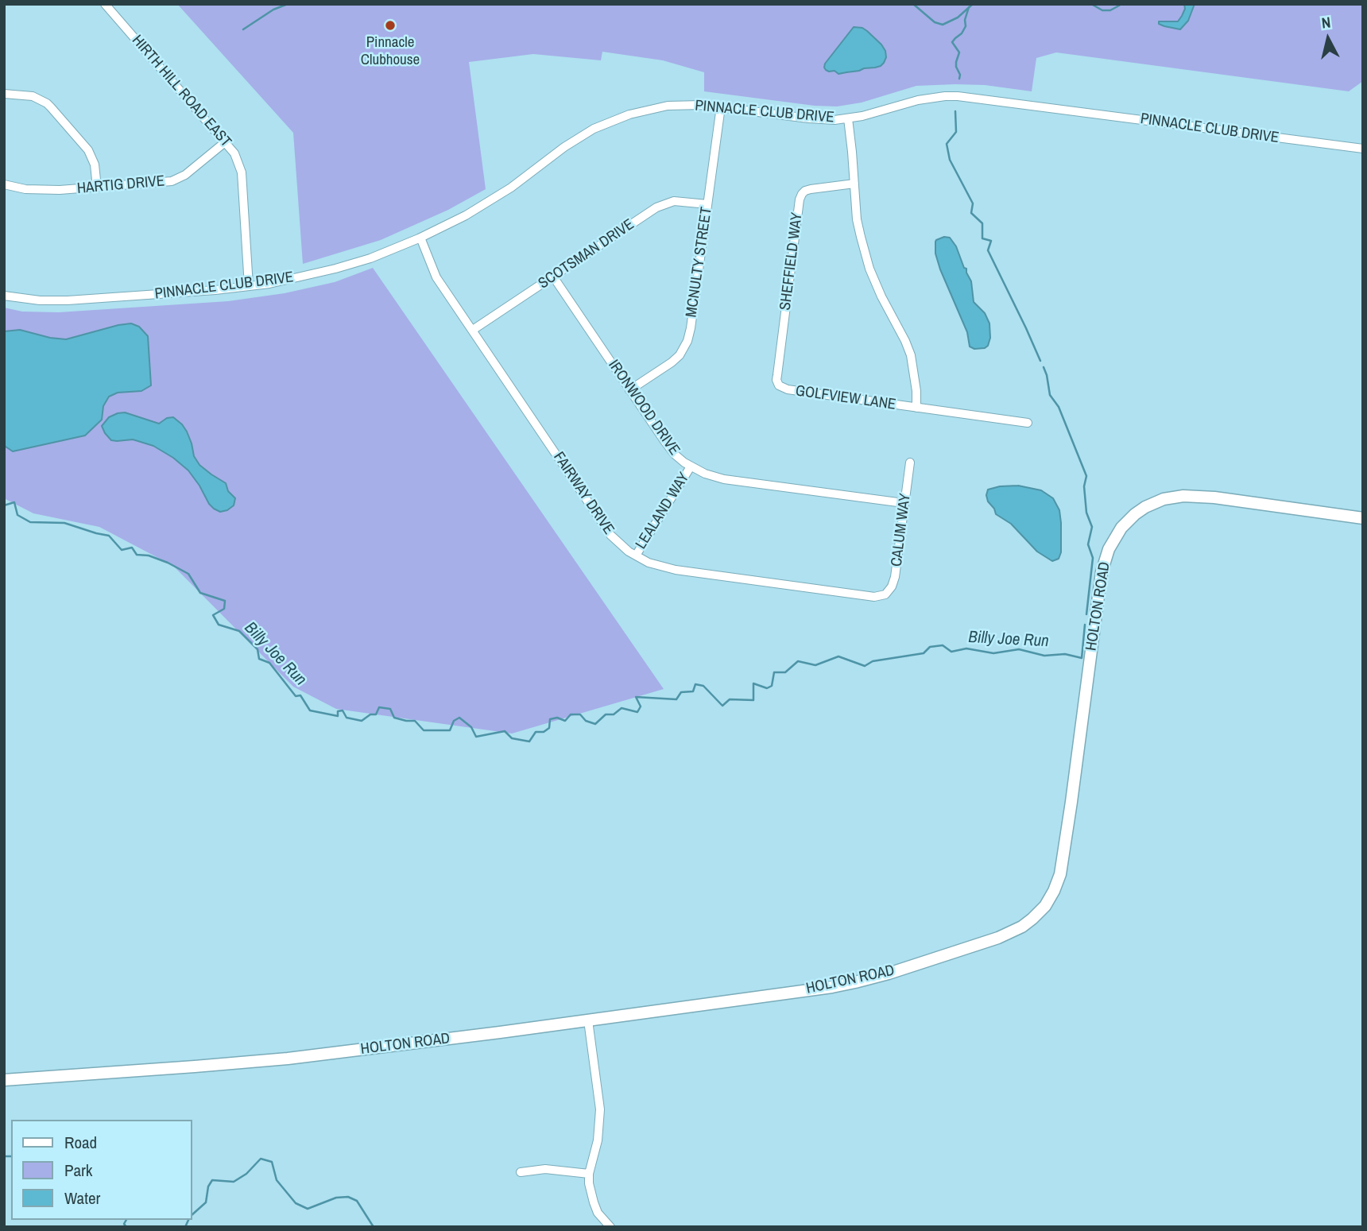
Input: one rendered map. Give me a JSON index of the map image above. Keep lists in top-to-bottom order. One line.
{"streets":{"street":["HIRTH HILL ROAD EAST","PINNACLE CLUB DRIVE","HARTIG DRIVE","SCOTSMAN DRIVE","SHEFFIELD WAY","MCNULTY STREET","GOLFVIEW LANE","IRONWOOD DRIVE","FAIRWAY DRIVE","LEALAND WAY","CALUM WAY","HOLTON ROAD"]},"crossings":[["HIRTH HILL ROAD EAST","PINNACLE CLUB DRIVE"],["HIRTH HILL ROAD EAST","HARTIG DRIVE"],["PINNACLE CLUB DRIVE","MCNULTY STREET"],["PINNACLE CLUB DRIVE","FAIRWAY DRIVE"],["SCOTSMAN DRIVE","MCNULTY STREET"],["SCOTSMAN DRIVE","IRONWOOD DRIVE"],["SCOTSMAN DRIVE","FAIRWAY DRIVE"],["SHEFFIELD WAY","GOLFVIEW LANE"],["MCNULTY STREET","IRONWOOD DRIVE"],["IRONWOOD DRIVE","LEALAND WAY"],["IRONWOOD DRIVE","CALUM WAY"],["FAIRWAY DRIVE","LEALAND WAY"],["FAIRWAY DRIVE","CALUM WAY"]],"water":["Billy Joe Run"],"places":["Pinnacle Clubhouse"],"legend":["Road","Park","Water"],"north":"top"}
